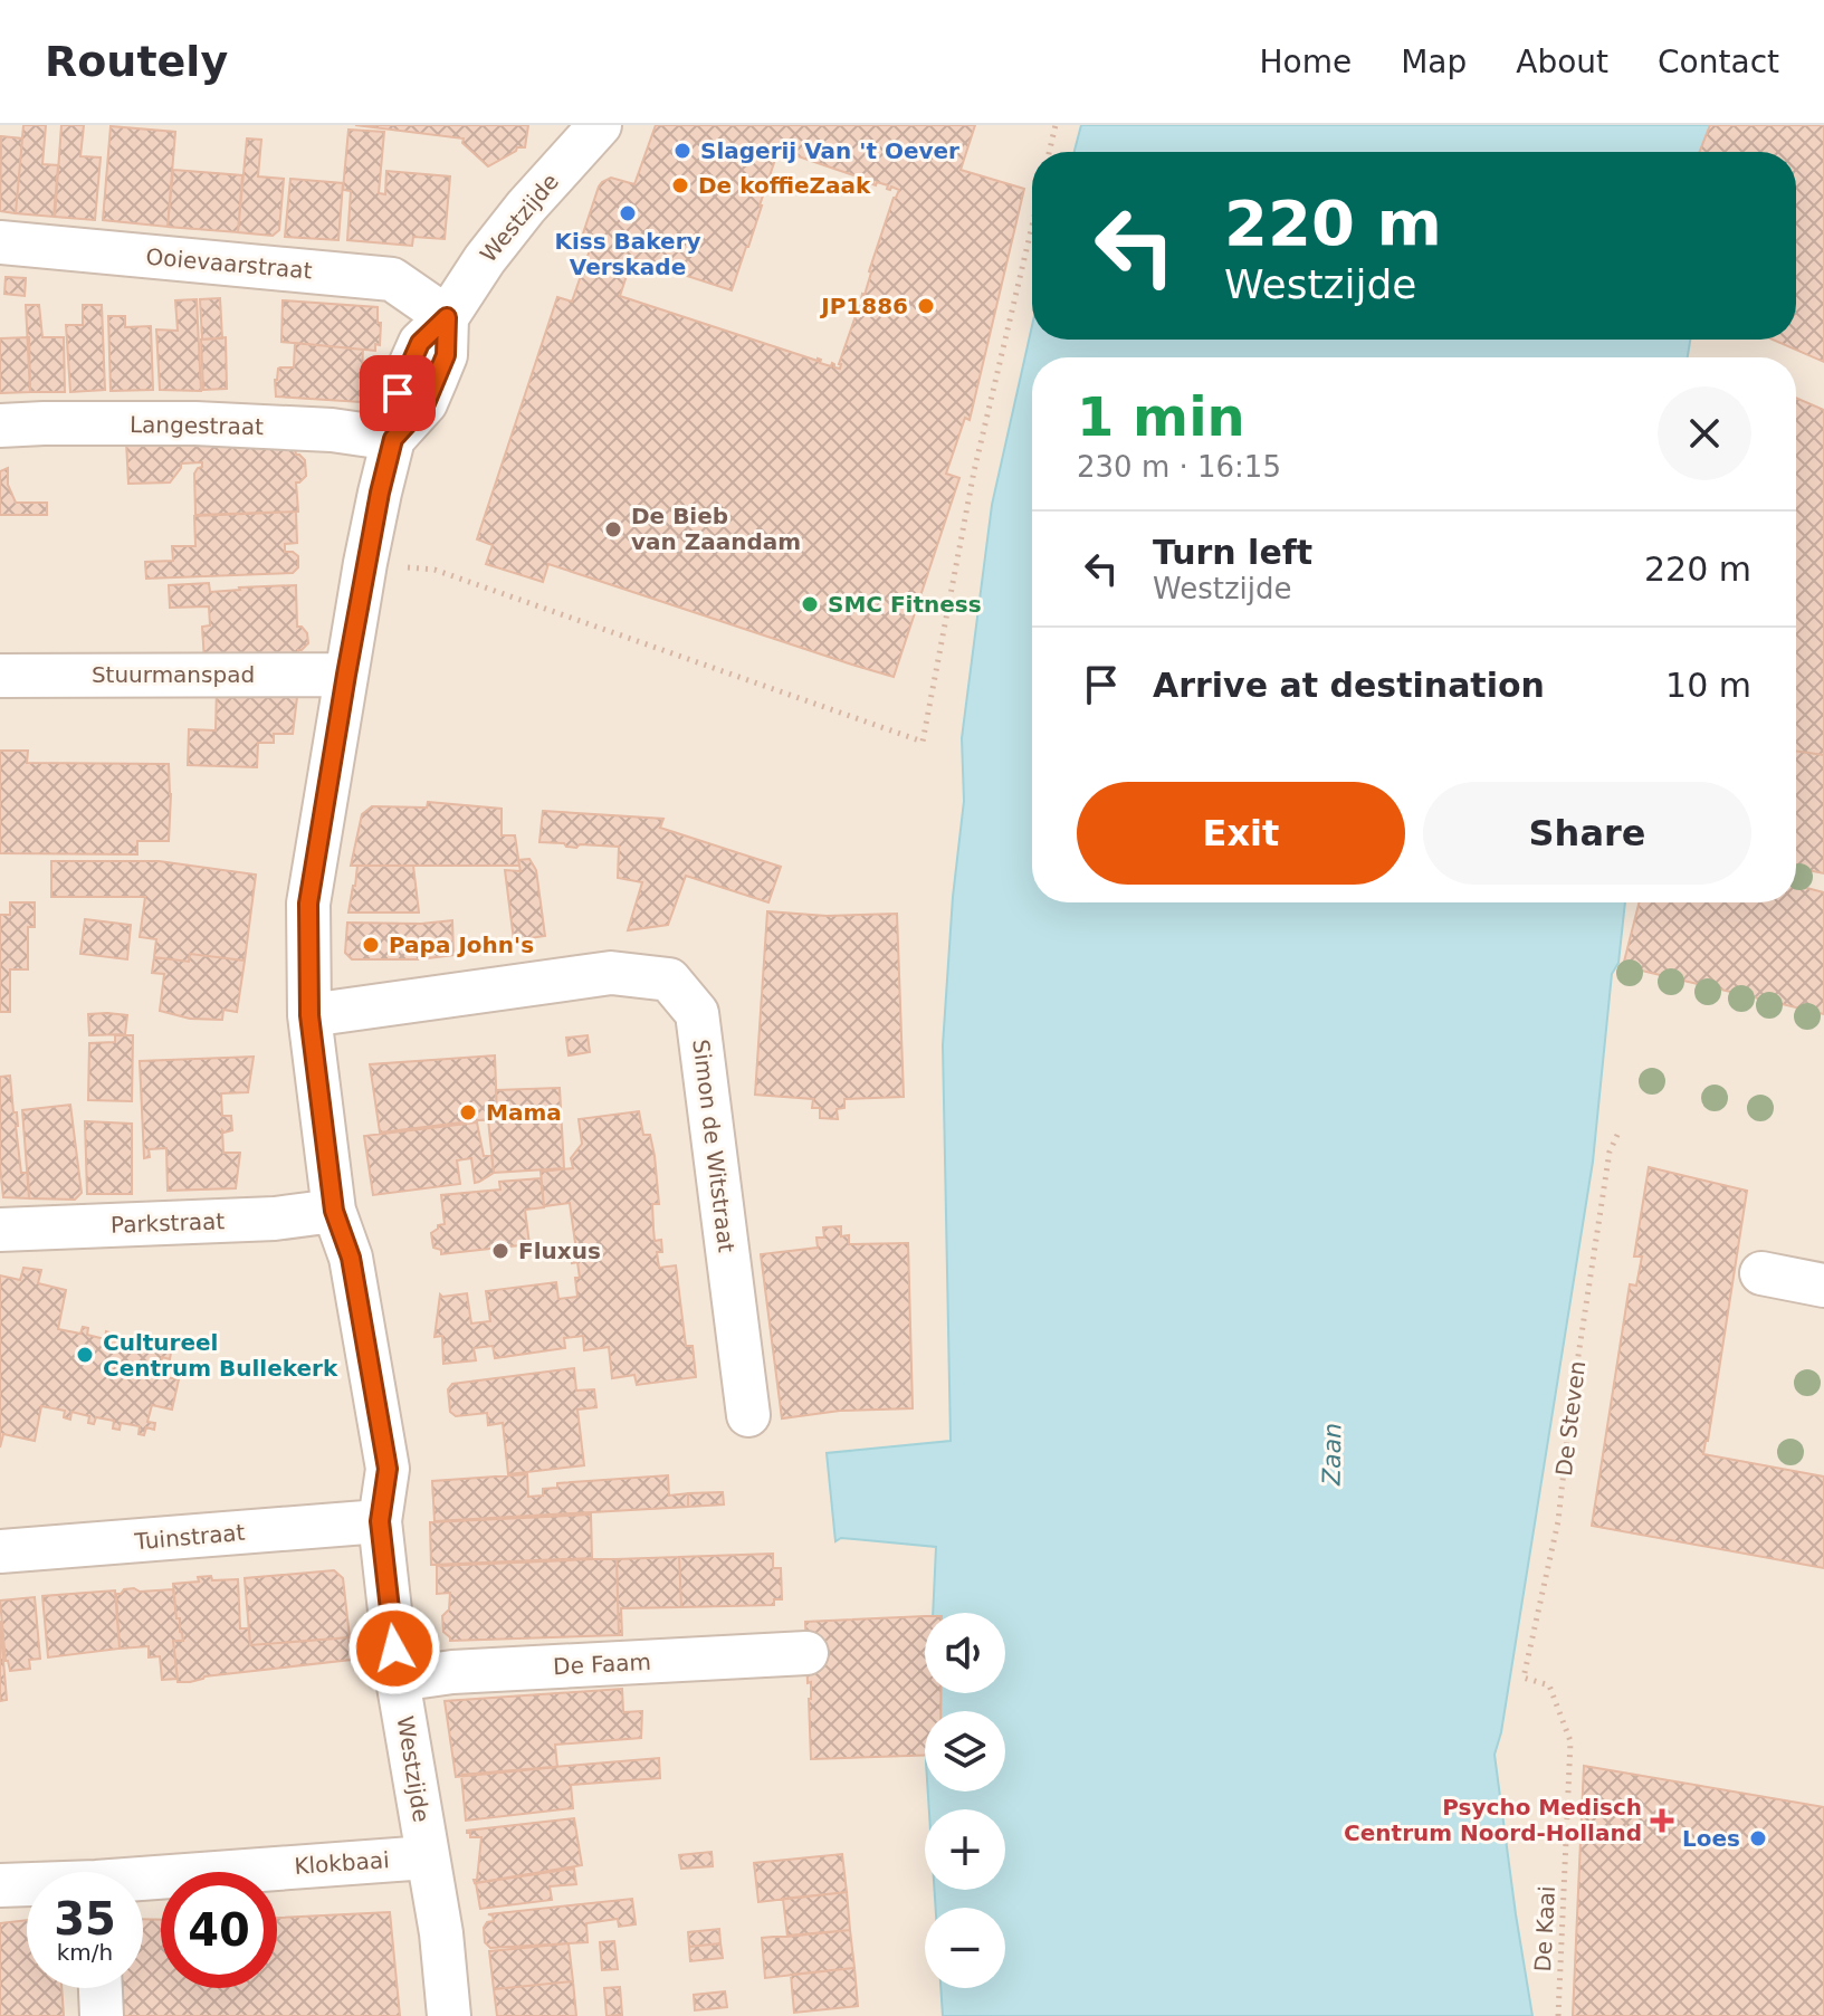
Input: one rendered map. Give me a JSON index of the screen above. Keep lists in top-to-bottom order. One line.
{"streets":{"street":["Westzijde","Ooievaarstraat","Langestraat","Stuurmanspad","Simon de Witstraat","Parkstraat","Tuinstraat","De Faam","Klokbaai"],"path":["De Steven","De Kaai"]},"crossings":[["Westzijde","Ooievaarstraat"],["Westzijde","Langestraat"],["Westzijde","Stuurmanspad"],["Westzijde","Simon de Witstraat"],["Westzijde","Parkstraat"],["Westzijde","Tuinstraat"],["Westzijde","De Faam"],["Westzijde","Klokbaai"],["De Steven","De Kaai"]],"water":["Zaan"],"places":{"other":["Slagerij Van 't Oever","De koffieZaak","Kiss Bakery Verskade","JP1886","De Bieb van Zaandam","SMC Fitness","Papa John's","Mama","Fluxus","Cultureel Centrum Bullekerk","Loes"],"health":["Psycho Medisch Centrum Noord-Holland"]},"page":{"header":"Routely","nav":["Home","Map","About","Contact"],"turn":["220 m","Westzijde"],"heading":["1 min","230 m · 16:15"],"list":[{"name":"Turn left","note":"Westzijde","value":"220 m"},{"name":"Arrive at destination","value":"10 m"}],"buttons":["Exit","Share"],"map_buttons":["+","−"],"speed":"35 km/h","limit":"40"}}
